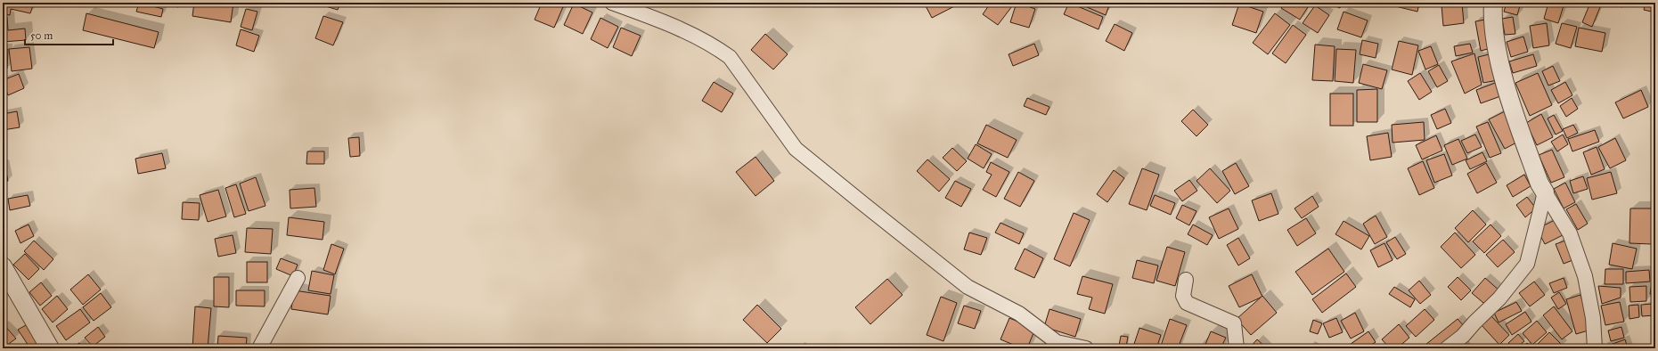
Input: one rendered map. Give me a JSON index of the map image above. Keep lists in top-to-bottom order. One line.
{"scale_bar":"50 m"}
